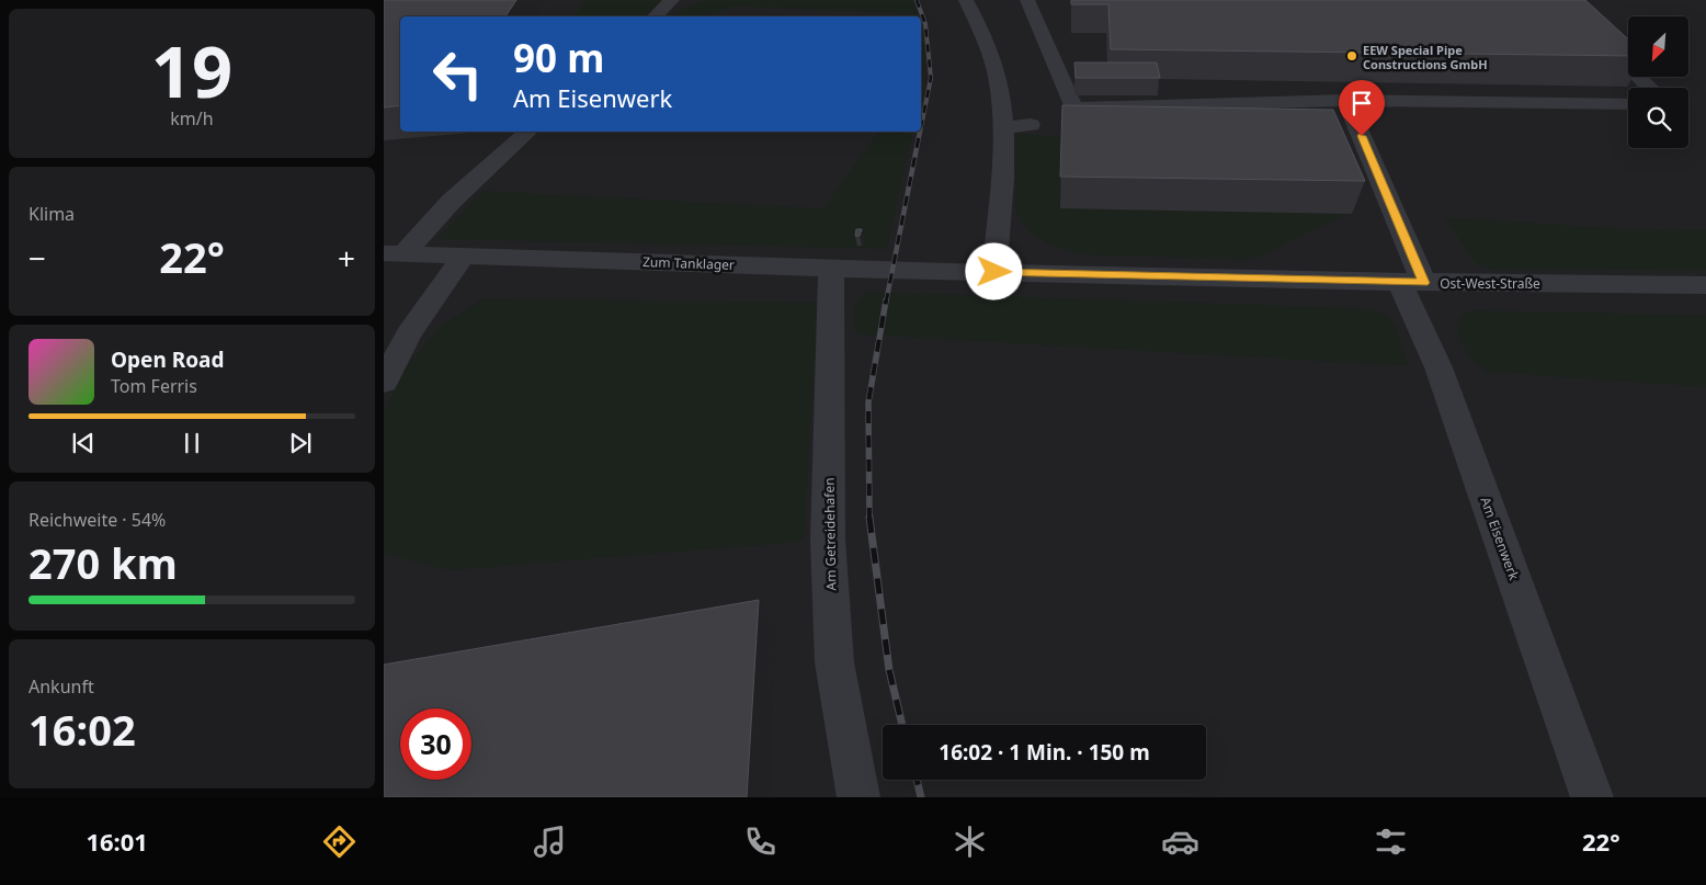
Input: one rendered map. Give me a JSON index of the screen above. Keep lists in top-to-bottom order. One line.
{"streets":{"street":["Zum Tanklager","Ost-West-Straße","Am Getreidehafen","Am Eisenwerk"]},"crossings":[["Zum Tanklager","Ost-West-Straße"],["Zum Tanklager","Am Getreidehafen"],["Ost-West-Straße","Am Eisenwerk"]],"places":["EEW Special Pipe Constructions GmbH"],"north":"bottom left","page":{"tile":[["19","km/h"],"Klima",["Reichweite · 54%","270 km"],["Ankunft","16:02"]],"turn":["90 m","Am Eisenwerk"],"heat":["−","22°","+"],"song":["Open Road","Tom Ferris"],"limit":"30","trip":"16:02 · 1 Min. · 150 m","tabs":["16:01","22°"]}}
